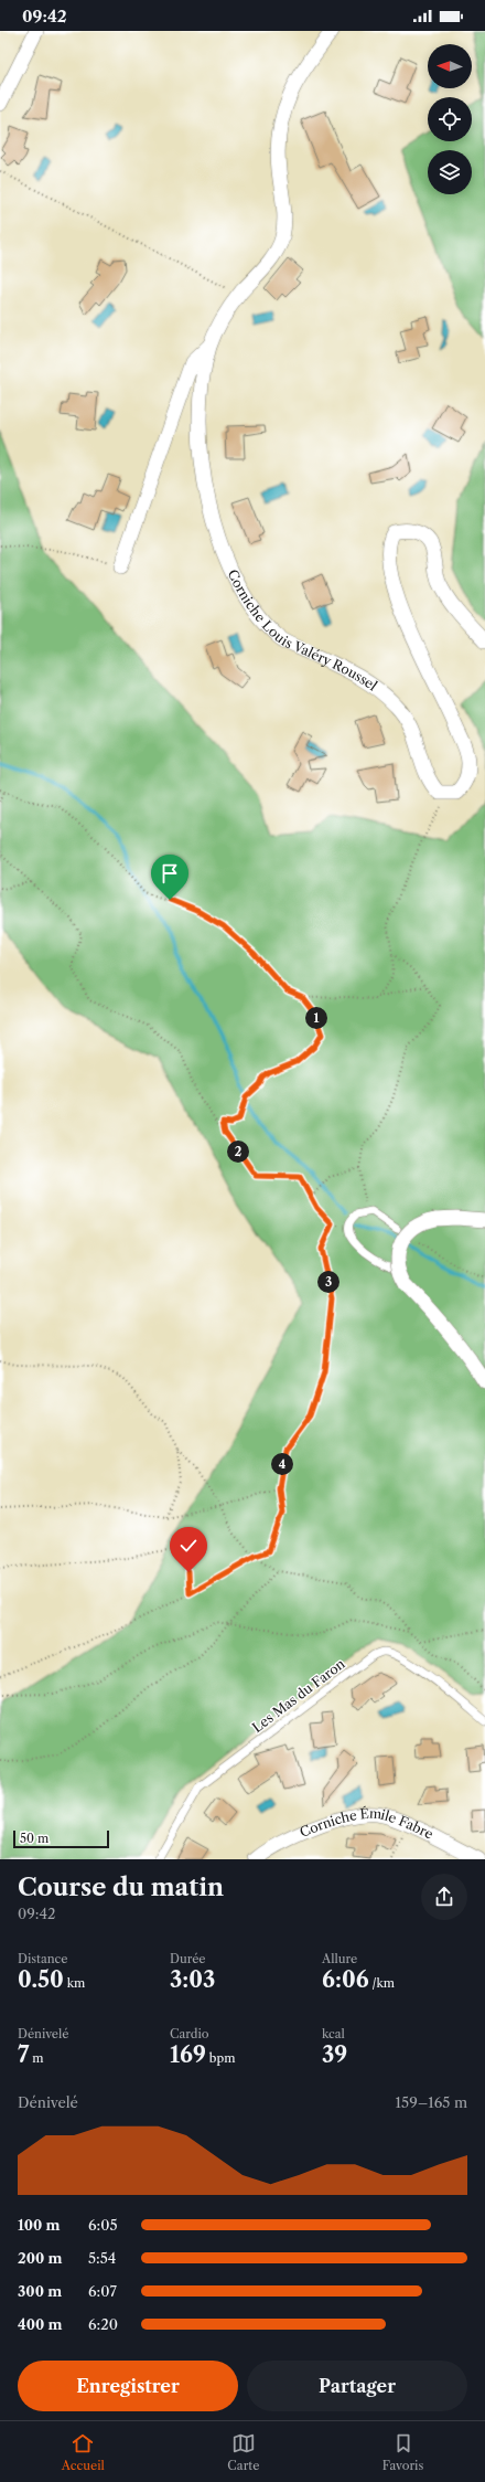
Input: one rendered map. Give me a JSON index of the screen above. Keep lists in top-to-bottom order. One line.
{"streets":{"street":["Corniche Louis Valéry Roussel","Corniche Émile Fabre"],"lane":["Les Mas du Faron"]},"scale_bar":"50 m","north":"left","page":{"status":"09:42","pins":["1","2","3","4"],"scale":"50 m","heading":["Course du matin","09:42"],"stats":[["Distance","0.50 km"],["Durée","3:03"],["Allure","6:06 /km"],["Dénivelé","7 m"],["Cardio","169 bpm"],["kcal","39"]],"chart":["Dénivelé","159–165 m"],"list":[{"name":"100 m","note":"6:05"},{"name":"200 m","note":"5:54"},{"name":"300 m","note":"6:07"},{"name":"400 m","note":"6:20"}],"buttons":["Enregistrer","Partager"],"tabs":["Accueil","Carte","Favoris"]}}
